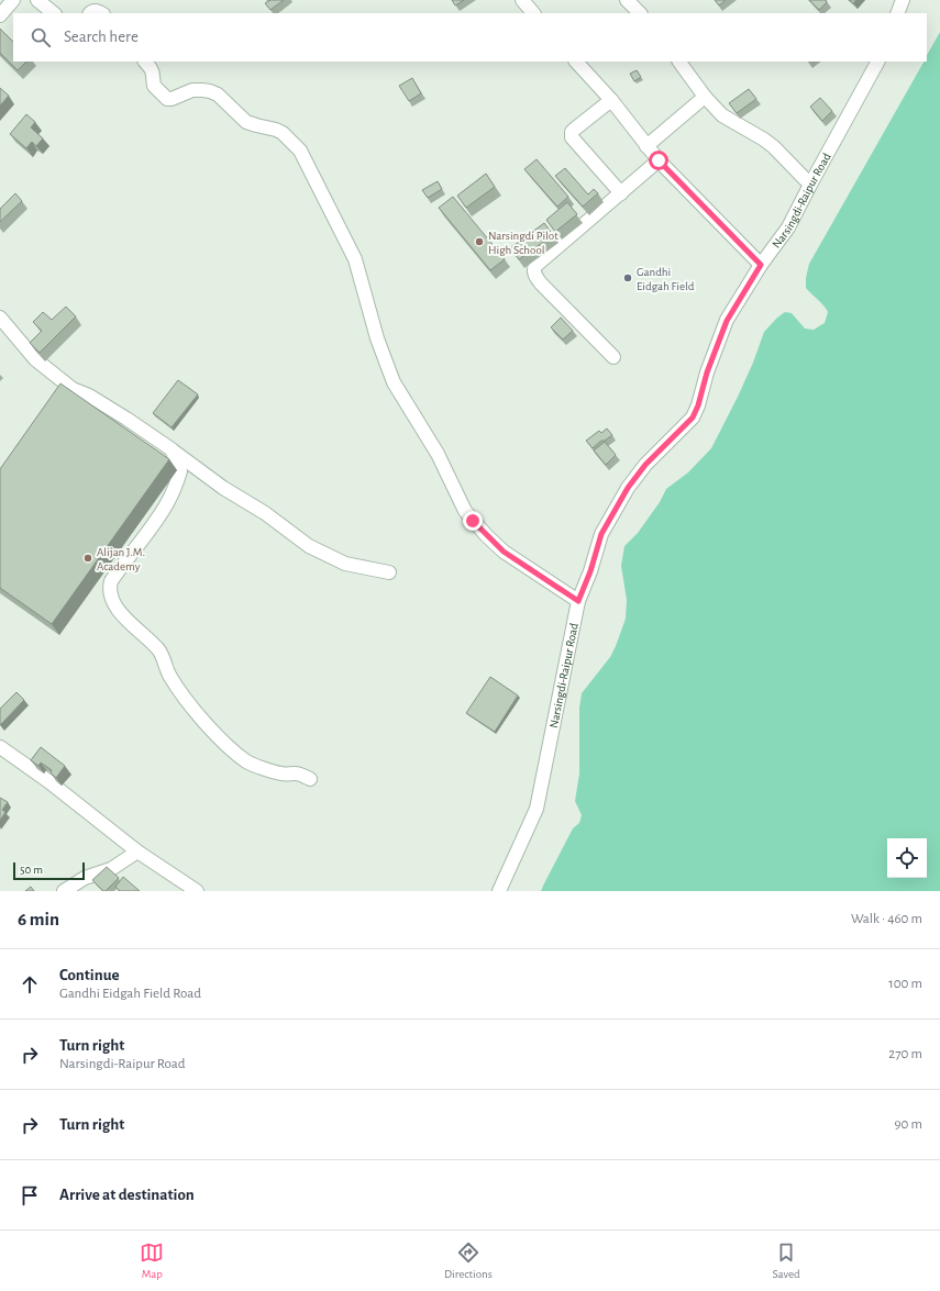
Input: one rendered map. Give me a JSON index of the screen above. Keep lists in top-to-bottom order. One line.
{"streets":{"street":["Narsingdi-Raipur Road"]},"places":["Narsingdi Pilot High School","Gandhi Eidgah Field","Alijan J.M. Academy"],"scale_bar":"50 m","page":{"search":"Search here","scale":"50 m","heading":["6 min","Walk · 460 m"],"list":[["Continue","Gandhi Eidgah Field Road","100 m"],["Turn right","Narsingdi-Raipur Road","270 m"],["Turn right","90 m"],"Arrive at destination"],"nav":["Map","Directions","Saved"]}}
